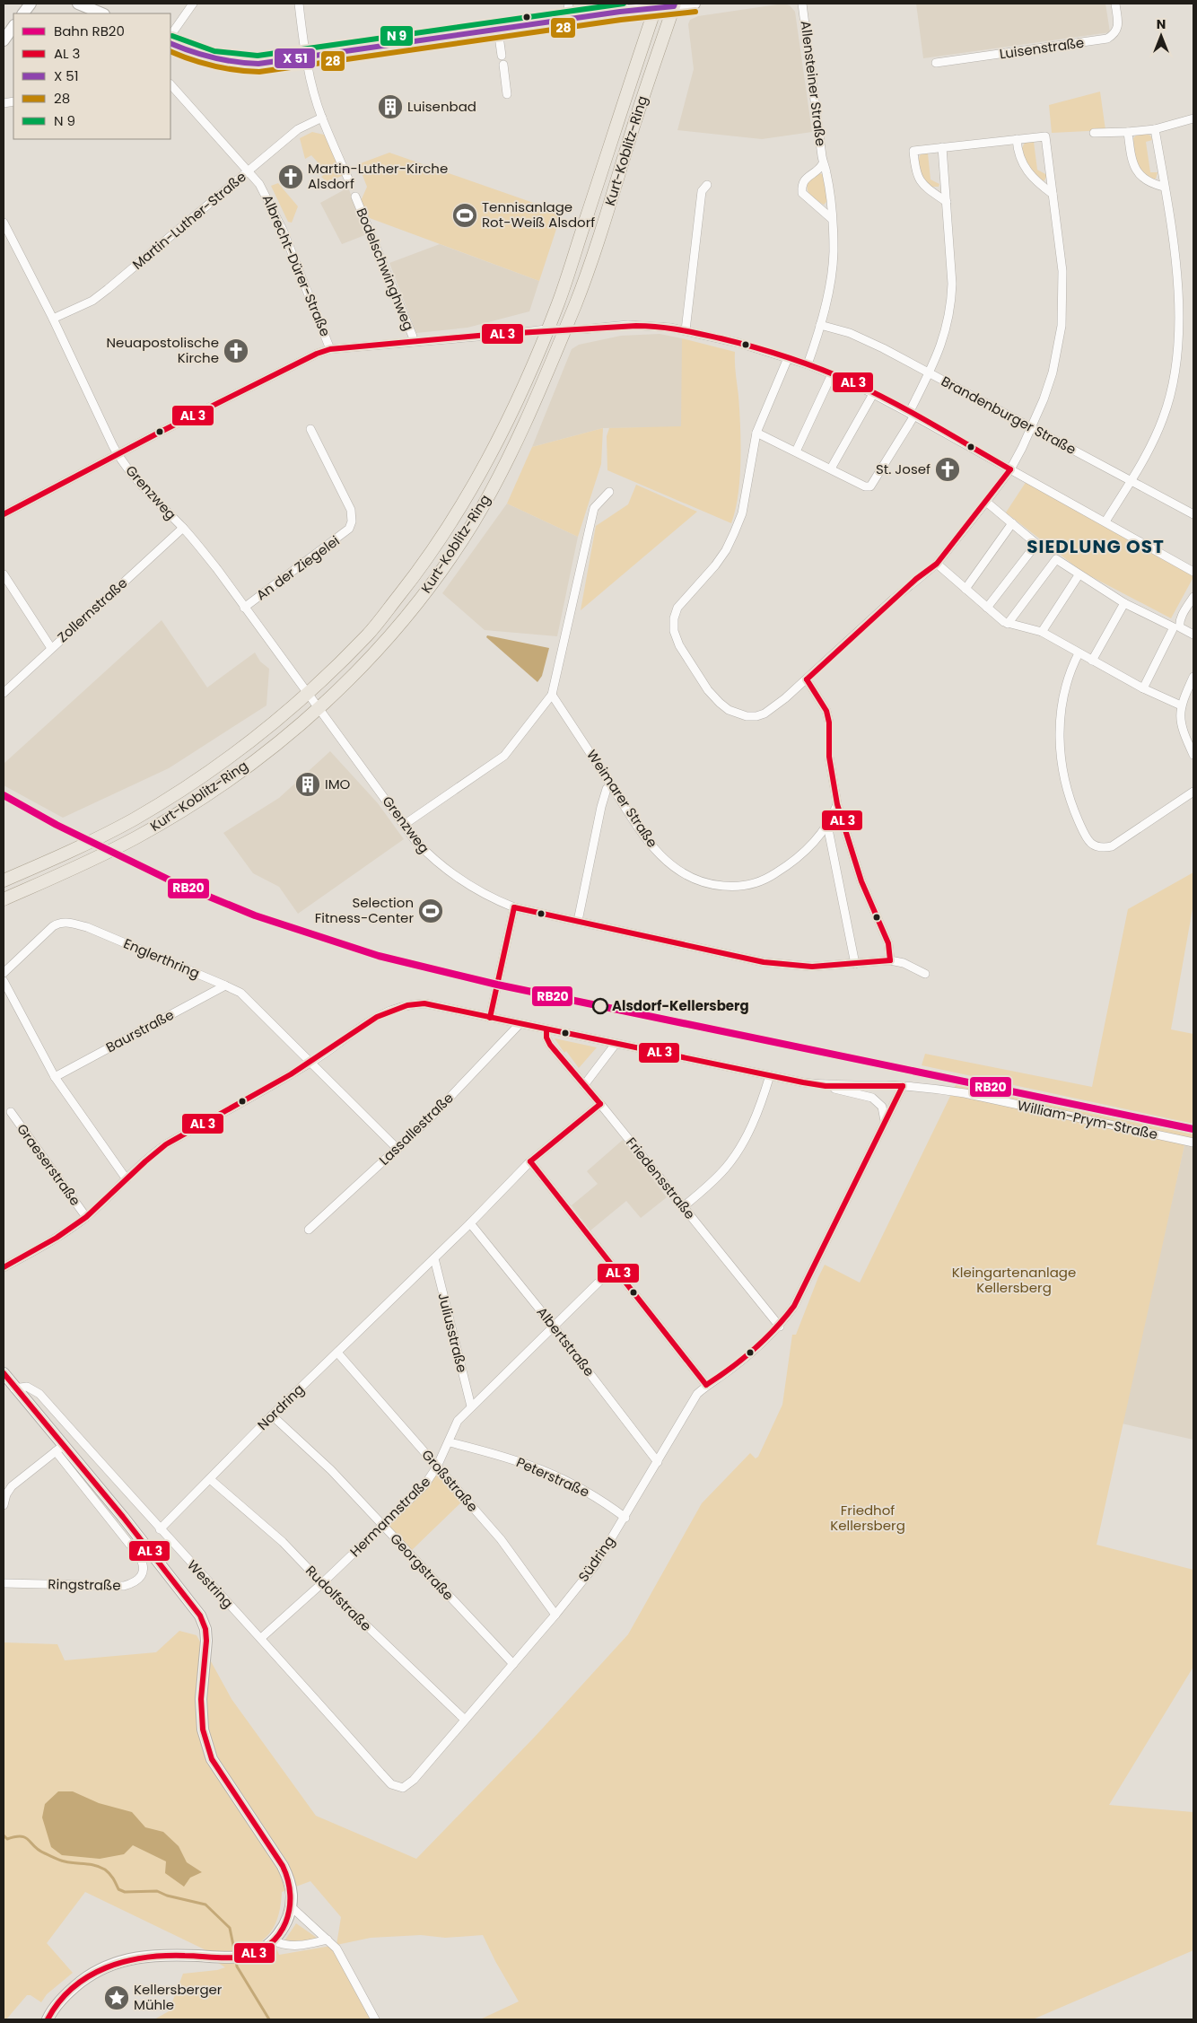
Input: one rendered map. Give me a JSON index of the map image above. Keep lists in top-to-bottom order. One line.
{"streets":{"main road":["Kurt-Koblitz-Ring"],"street":["Luisenstraße","Allensteiner Straße","Martin-Luther-Straße","Albrecht-Dürer-Straße","Bodelschwinghweg","Brandenburger Straße","Grenzweg","An der Ziegelei","Zollernstraße","Weimarer Straße","Englerthring","Baurstraße","William-Prym-Straße","Lassallestraße","Graeserstraße","Friedensstraße","Juliusstraße","Albertstraße","Nordring","Peterstraße","Großstraße","Hermannstraße","Südring","Georgstraße","Westring","Ringstraße","Rudolfstraße"]},"crossings":[["Allensteiner Straße","Brandenburger Straße"],["Kurt-Koblitz-Ring","Grenzweg"],["Martin-Luther-Straße","Albrecht-Dürer-Straße"],["Martin-Luther-Straße","Grenzweg"],["Grenzweg","An der Ziegelei"],["Grenzweg","Zollernstraße"],["Englerthring","Baurstraße"],["Englerthring","Lassallestraße"],["William-Prym-Straße","Südring"],["Friedensstraße","Nordring"],["Friedensstraße","Südring"],["Juliusstraße","Nordring"],["Juliusstraße","Hermannstraße"],["Albertstraße","Nordring"],["Albertstraße","Hermannstraße"],["Albertstraße","Südring"],["Nordring","Großstraße"],["Nordring","Georgstraße"],["Nordring","Westring"],["Nordring","Rudolfstraße"],["Peterstraße","Hermannstraße"],["Peterstraße","Südring"],["Großstraße","Hermannstraße"],["Großstraße","Südring"],["Hermannstraße","Georgstraße"],["Hermannstraße","Westring"],["Hermannstraße","Rudolfstraße"],["Südring","Georgstraße"],["Südring","Westring"],["Südring","Rudolfstraße"]],"districts":["SIEDLUNG OST"],"parks":["Kleingartenanlage Kellersberg","Friedhof Kellersberg"],"places":{"building":["Luisenbad","IMO"],"church":["Martin-Luther-Kirche Alsdorf","Neuapostolische Kirche","St. Josef"],"sports":["Tennisanlage Rot-Weiß Alsdorf","Selection Fitness-Center"],"other":["Alsdorf-Kellersberg"],"place":["Kellersberger Mühle"]},"lines":["transit line 28","rail line RB20"],"legend":["Bahn RB20","AL 3","X 51","28","N 9"],"north":"top"}
